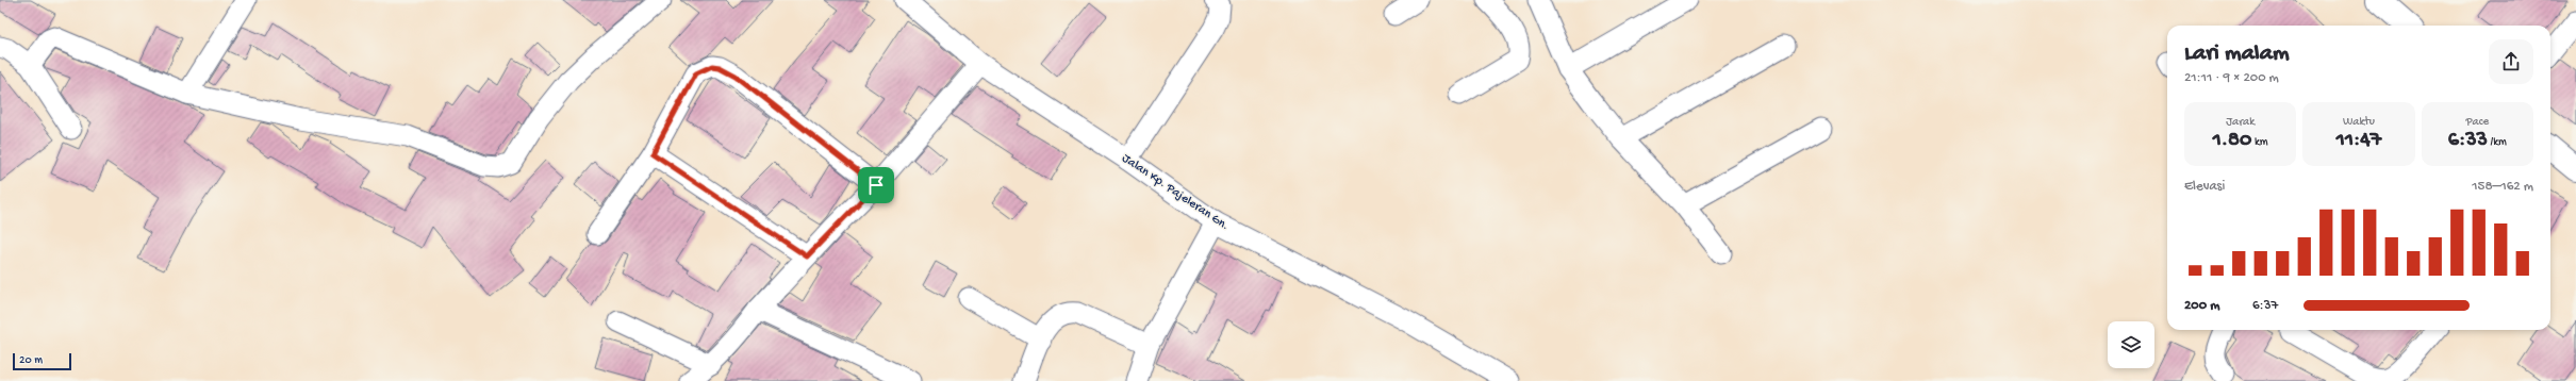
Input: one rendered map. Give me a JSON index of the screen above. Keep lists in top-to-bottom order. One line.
{"streets":{"street":["Jalan Kp. Pajeleran Gn."]},"scale_bar":"20 m","page":{"heading":["Lari malam","21:11 · 9 × 200 m"],"stats":[["Jarak","1.80 km"],["Waktu","11:47"],["Pace","6:33 /km"]],"chart":["Elevasi","158–162 m"],"list":[{"name":"200 m","note":"6:37"}],"scale":"20 m"}}
